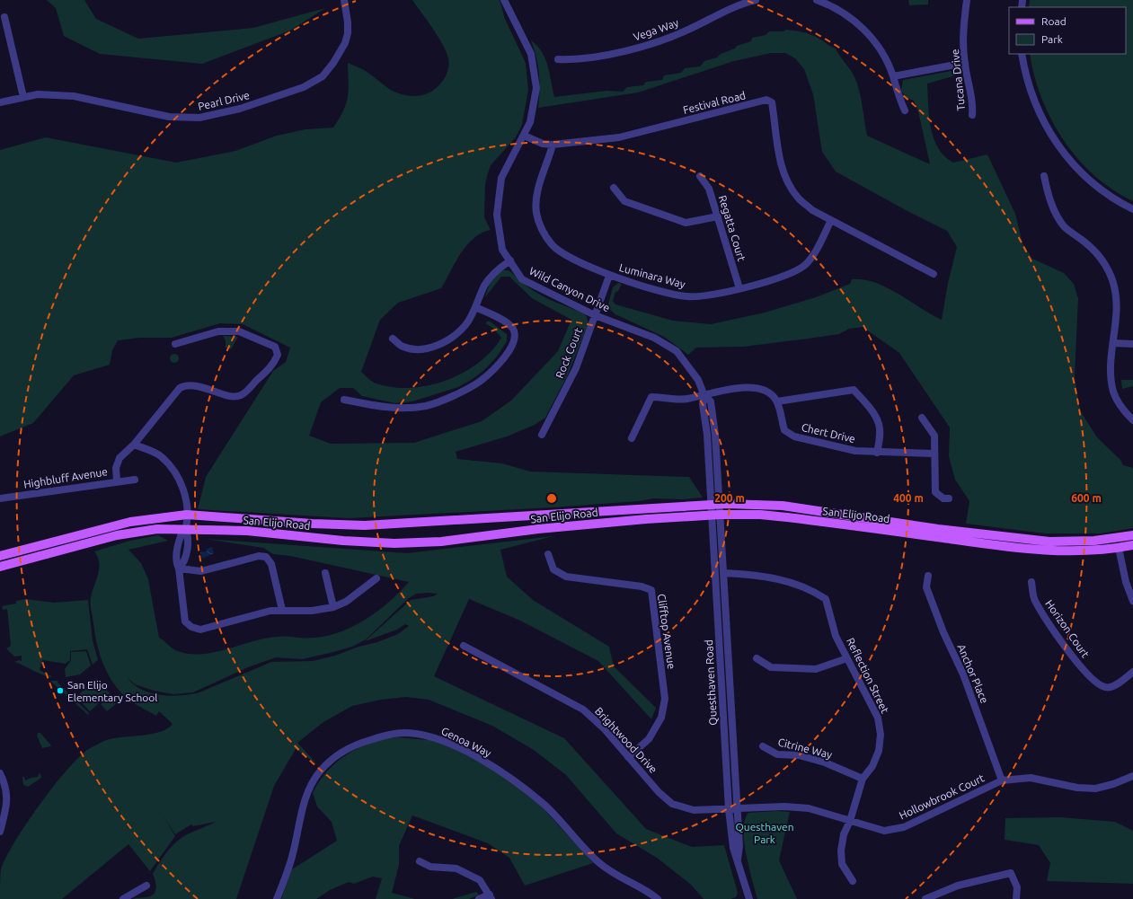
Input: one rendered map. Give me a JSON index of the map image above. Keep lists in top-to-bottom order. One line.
{"streets":{"main road":["San Elijo Road"],"street":["Vega Way","Tucana Drive","Pearl Drive","Festival Road","Regatta Court","Luminara Way","Wild Canyon Drive","Rock Court","Chert Drive","Highbluff Avenue","Horizon Court","Clifftop Avenue","Anchor Place","Reflection Street","Questhaven Road","Brightwood Drive","Genoa Way","Citrine Way","Hollowbrook Court"]},"crossings":[["Festival Road","Luminara Way"],["Festival Road","Wild Canyon Drive"],["Regatta Court","Luminara Way"],["Luminara Way","Rock Court"],["Wild Canyon Drive","Rock Court"],["Wild Canyon Drive","San Elijo Road"],["Wild Canyon Drive","Questhaven Road"],["San Elijo Road","Questhaven Road"],["Clifftop Avenue","Brightwood Drive"],["Anchor Place","Hollowbrook Court"],["Reflection Street","Questhaven Road"],["Reflection Street","Citrine Way"],["Reflection Street","Hollowbrook Court"],["Questhaven Road","Brightwood Drive"],["Questhaven Road","Hollowbrook Court"],["Brightwood Drive","Hollowbrook Court"]],"parks":["Questhaven Park"],"places":["San Elijo Elementary School"],"legend":["Road","Park"],"rings":["200 m","400 m","600 m"]}
